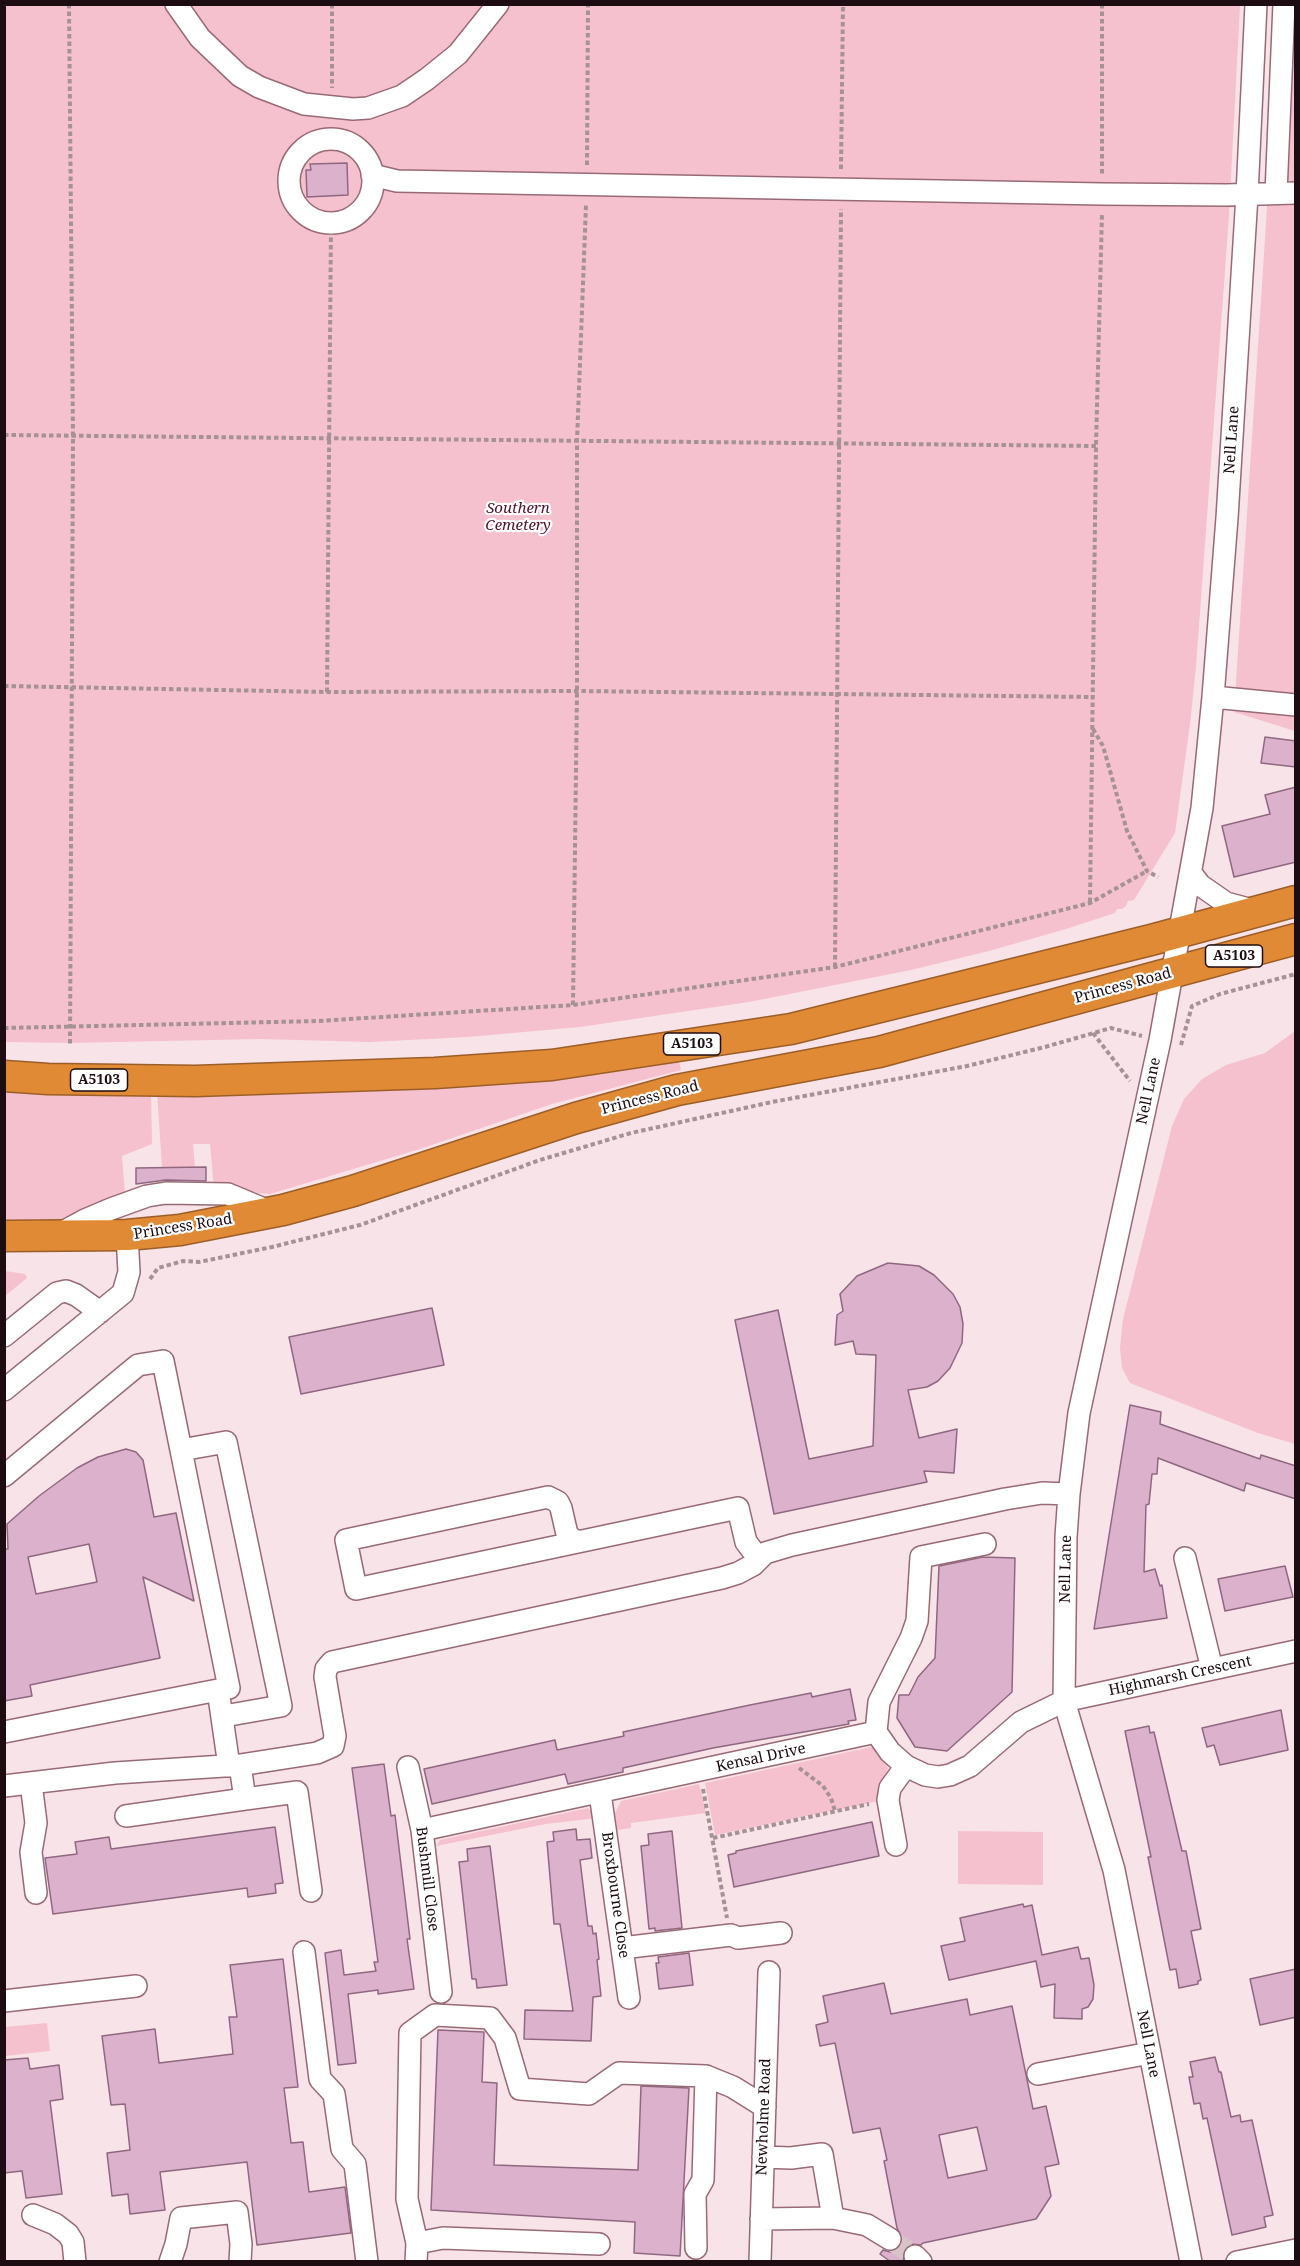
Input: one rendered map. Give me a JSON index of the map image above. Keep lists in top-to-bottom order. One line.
{"streets":{"highway":["A5103","Princess Road"],"street":["Nell Lane","Highmarsh Crescent","Kensal Drive","Bushmill Close","Broxbourne Close","Newholme Road"]},"crossings":[["Nell Lane","A5103"],["Nell Lane","Princess Road"],["Nell Lane","Highmarsh Crescent"],["Kensal Drive","Bushmill Close"],["Kensal Drive","Broxbourne Close"]],"parks":["Southern Cemetery"]}
